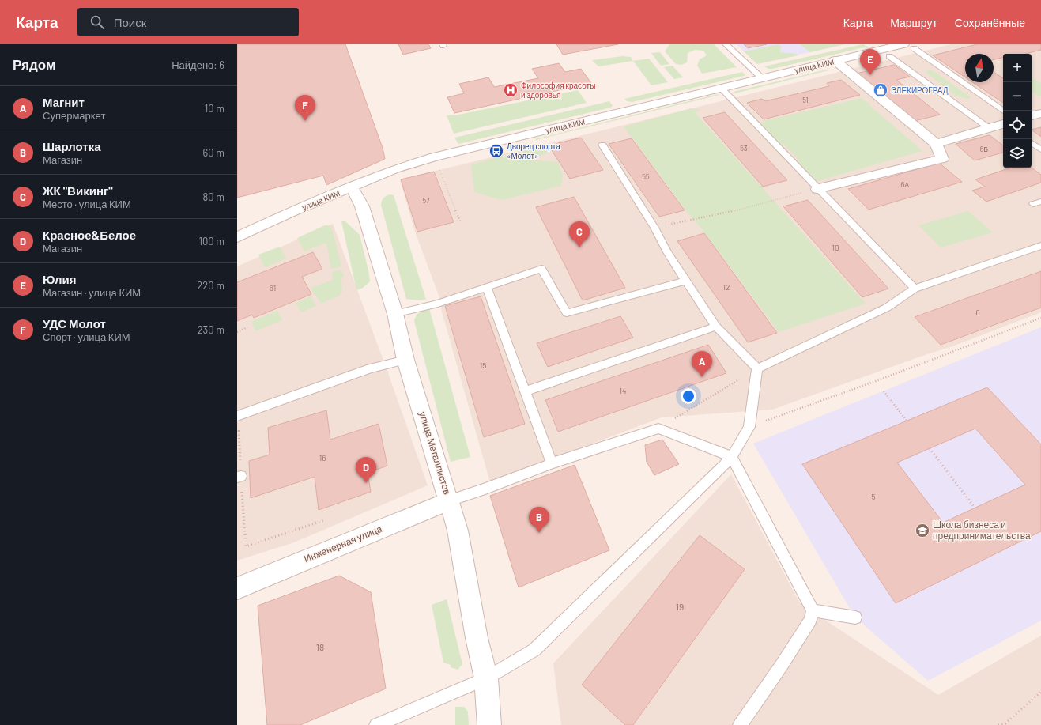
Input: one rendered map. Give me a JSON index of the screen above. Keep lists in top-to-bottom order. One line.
{"streets":{"street":["улица КИМ","улица Металлистов","Инженерная улица"]},"crossings":[["улица КИМ","улица Металлистов"],["улица Металлистов","Инженерная улица"]],"places":{"hospital":["Философия красоты и здоровья"],"shop":["ЭЛЕКИРОГРАД"],"bus stop":["Дворец спорта «Молот»"],"school or university":["Школа бизнеса и предпринимательства"]},"house_numbers":["51","53","6Б","55","6А","57","10","12","61","6","15","14","16","5","19","18"],"north":"top","page":{"header":"Карта","search":"Поиск","nav":["Карта","Маршрут","Сохранённые"],"heading":["Рядом","Найдено: 6"],"pins":["E","F","C","A","D","B"],"map_buttons":["+","−"],"list":[{"mark":"A","name":"Магнит","note":"Супермаркет","value":"10 m"},{"mark":"B","name":"Шарлотка","note":"Магазин","value":"60 m"},{"mark":"C","name":"ЖК \"Викинг\"","note":"Место · улица КИМ","value":"80 m"},{"mark":"D","name":"Красное&Белое","note":"Магазин","value":"100 m"},{"mark":"E","name":"Юлия","note":"Магазин · улица КИМ","value":"220 m"},{"mark":"F","name":"УДС Молот","note":"Спорт · улица КИМ","value":"230 m"}]}}
